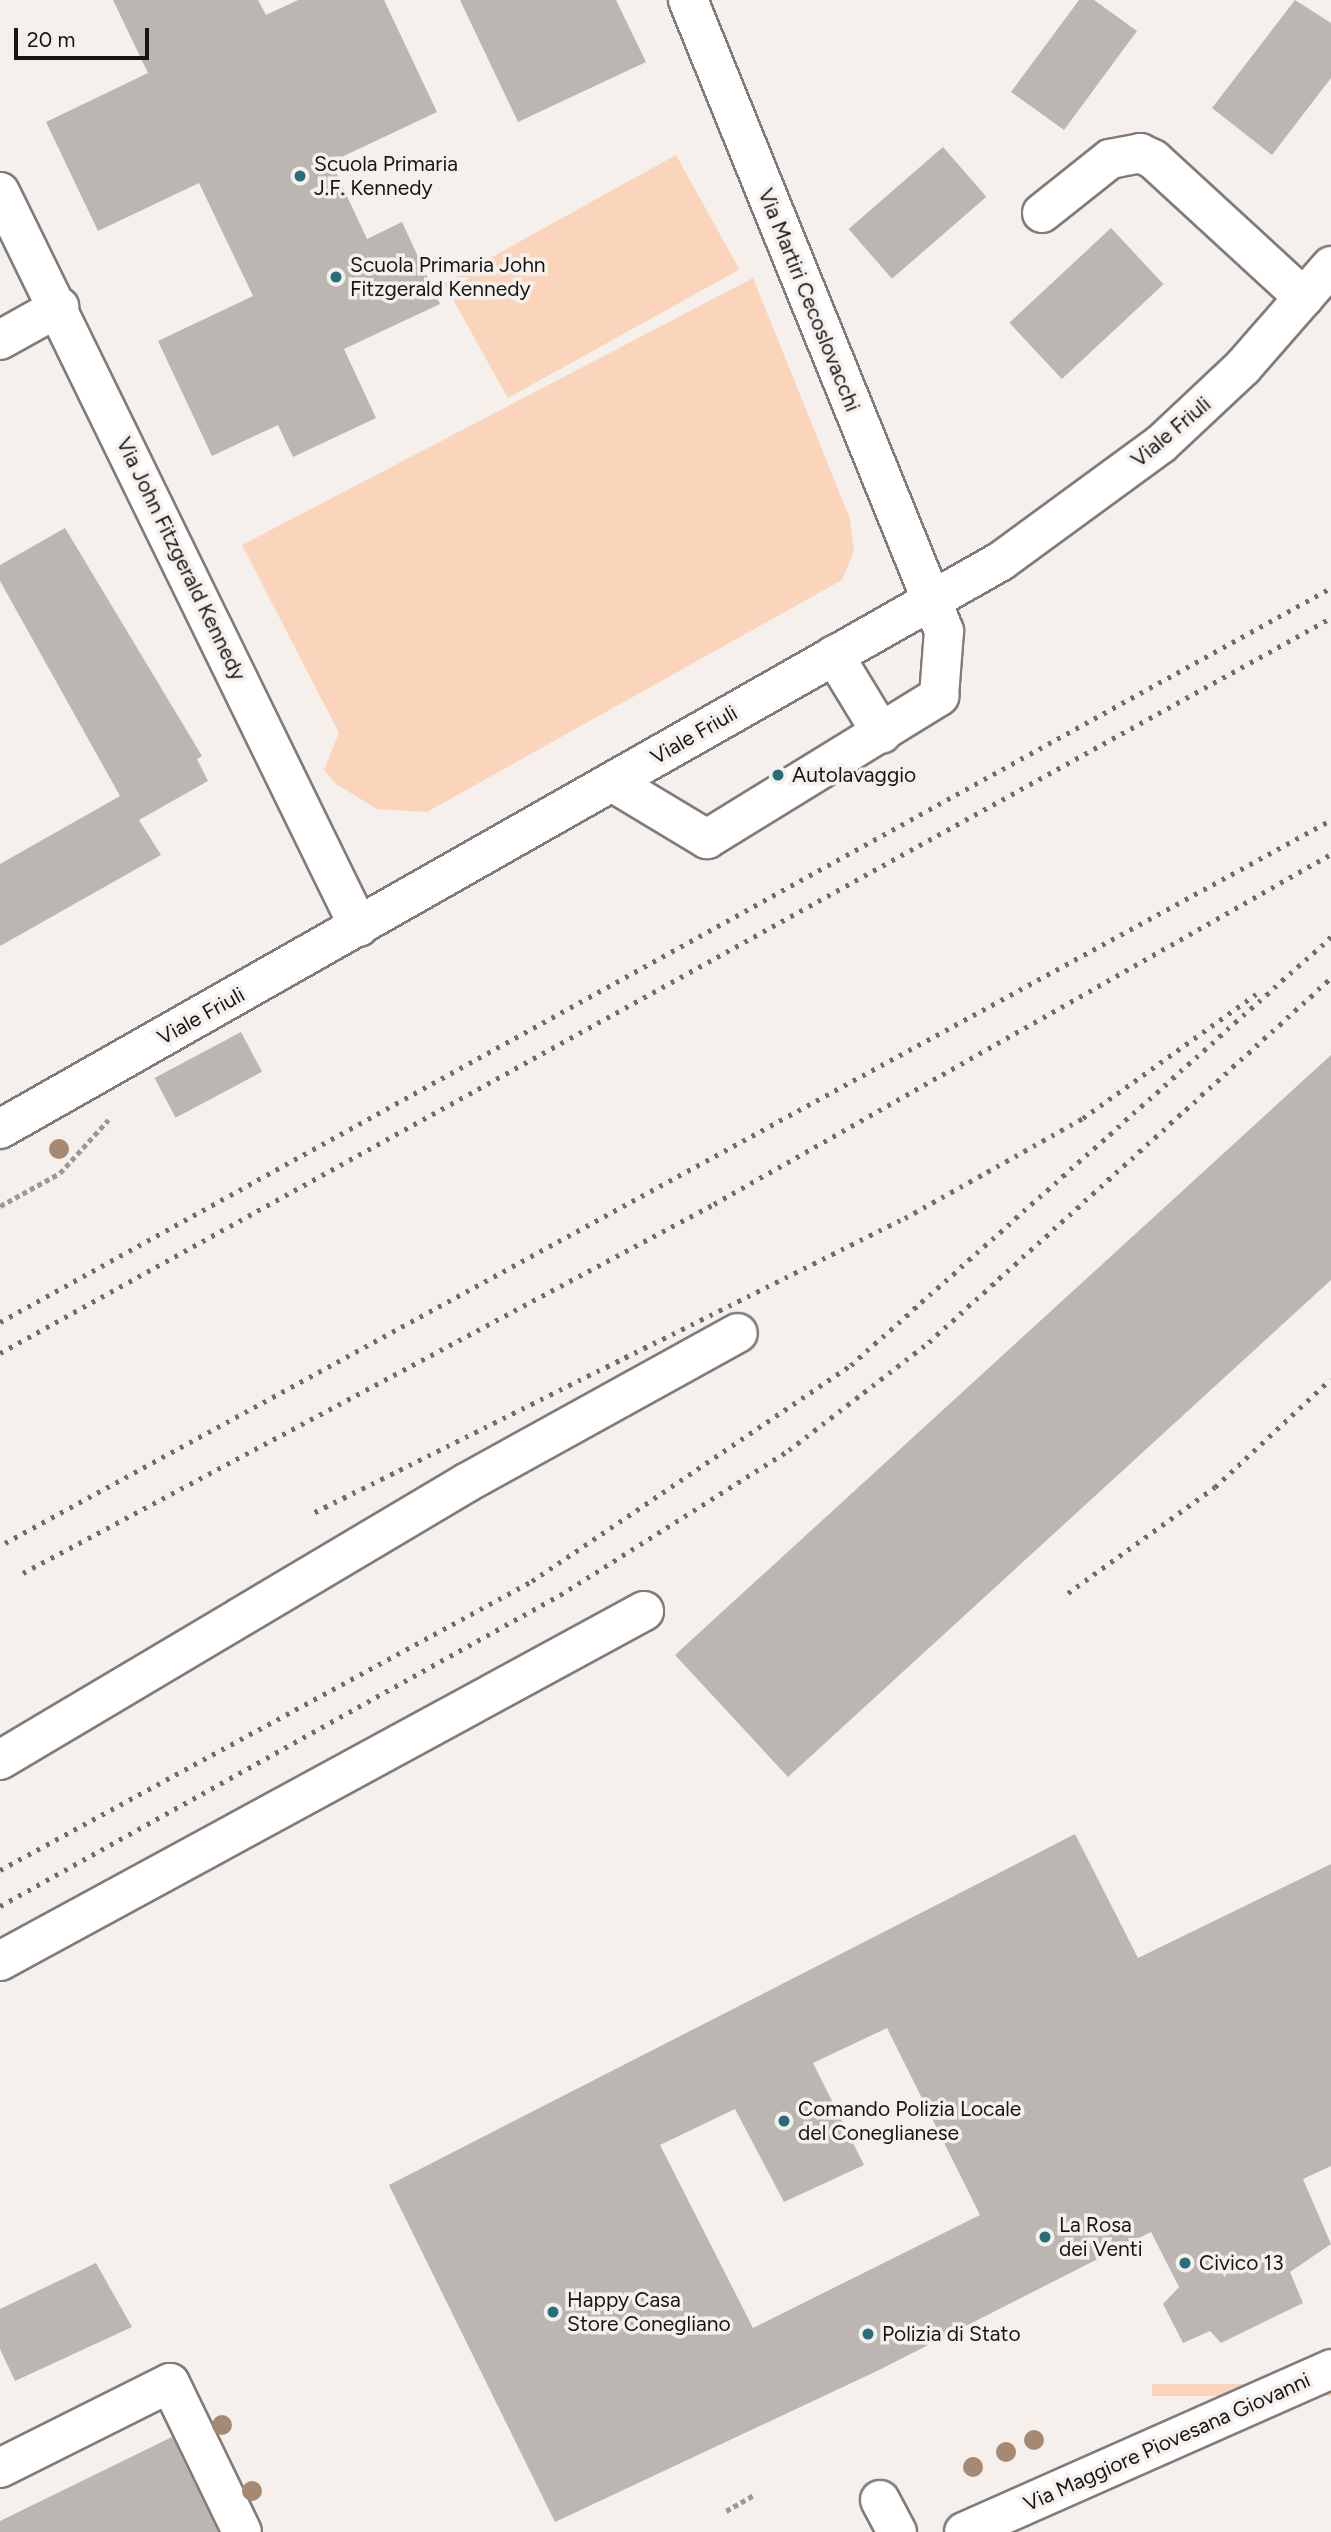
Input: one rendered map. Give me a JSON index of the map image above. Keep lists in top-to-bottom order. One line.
{"streets":{"street":["Via Martiri Cecoslovacchi","Viale Friuli","Via John Fitzgerald Kennedy","Via Maggiore Piovesana Giovanni"]},"crossings":[["Via Martiri Cecoslovacchi","Viale Friuli"],["Viale Friuli","Via John Fitzgerald Kennedy"]],"places":["Scuola Primaria J.F. Kennedy","Scuola Primaria John Fitzgerald Kennedy","Autolavaggio","Comando Polizia Locale del Coneglianese","La Rosa dei Venti","Civico 13","Happy Casa Store Conegliano","Polizia di Stato"],"scale_bar":"20 m"}
